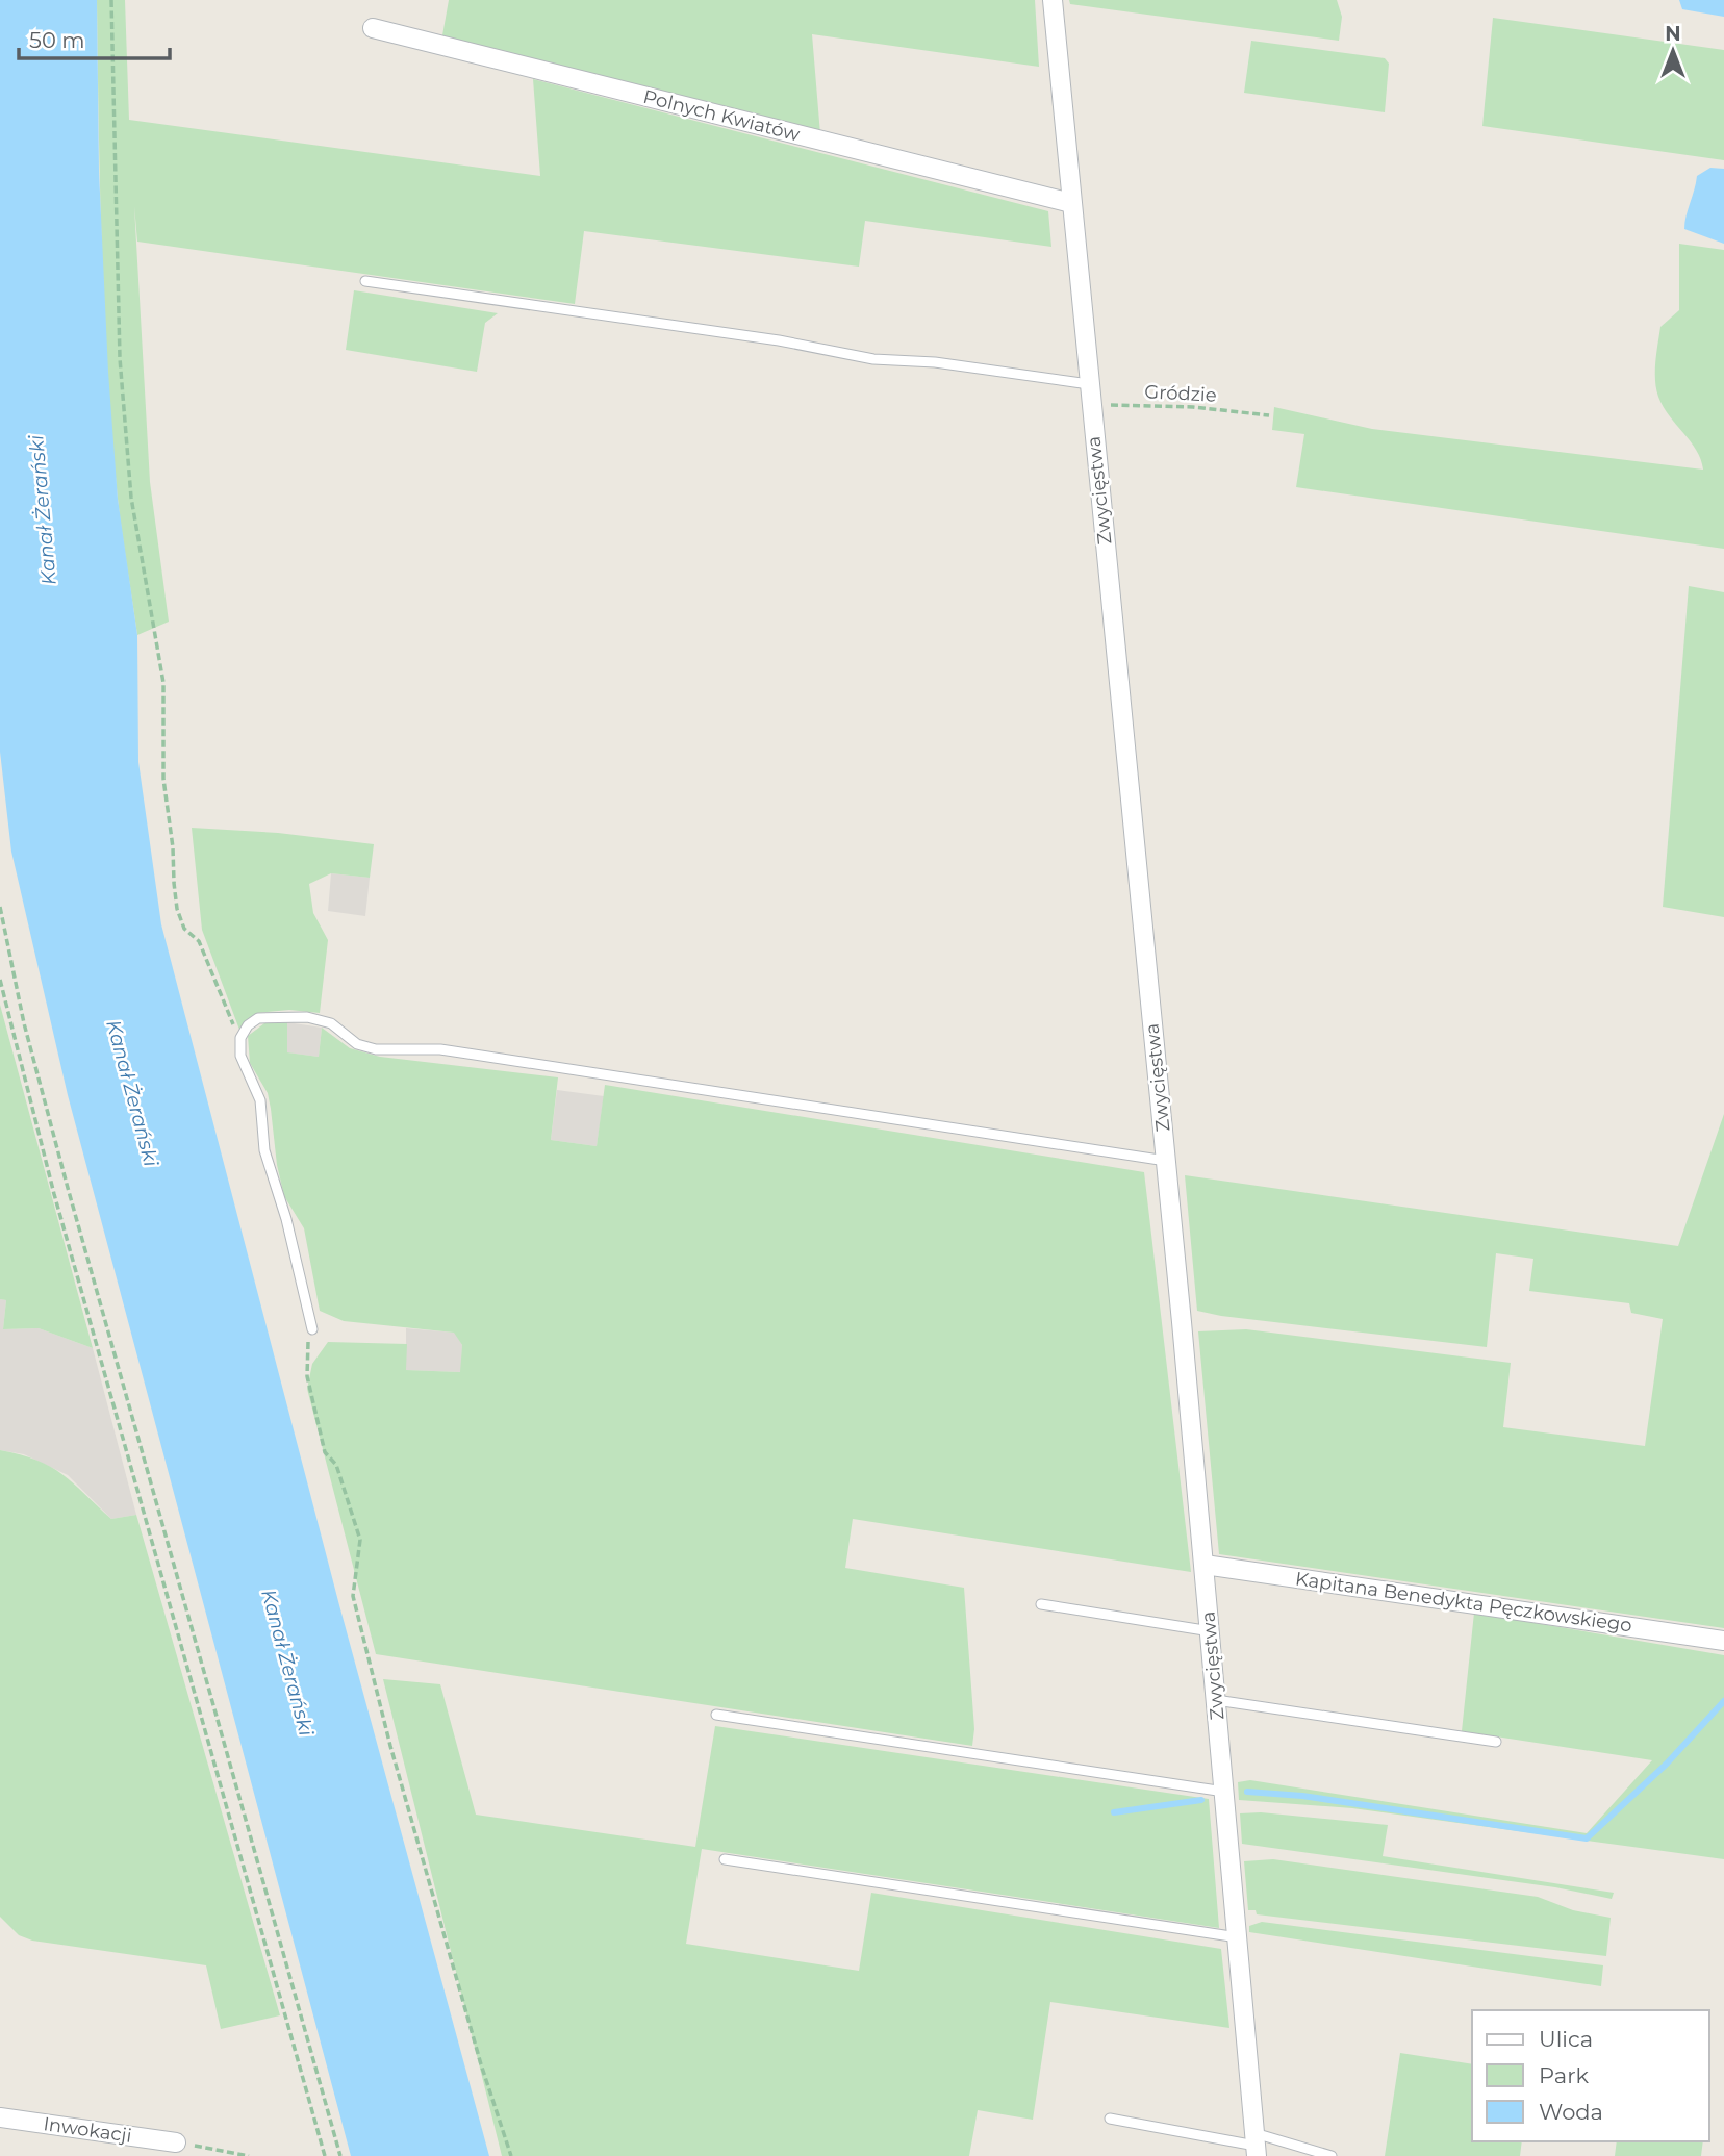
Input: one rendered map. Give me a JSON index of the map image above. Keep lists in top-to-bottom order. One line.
{"streets":{"street":["Polnych Kwiatów","Zwycięstwa","Kapitana Benedykta Pęczkowskiego","Inwokacji"],"path":["Gródzie"]},"crossings":[["Polnych Kwiatów","Zwycięstwa"],["Gródzie","Zwycięstwa"],["Zwycięstwa","Kapitana Benedykta Pęczkowskiego"]],"water":["Kanał Żerański"],"legend":["Ulica","Park","Woda"],"scale_bar":"50 m","north":"top"}
